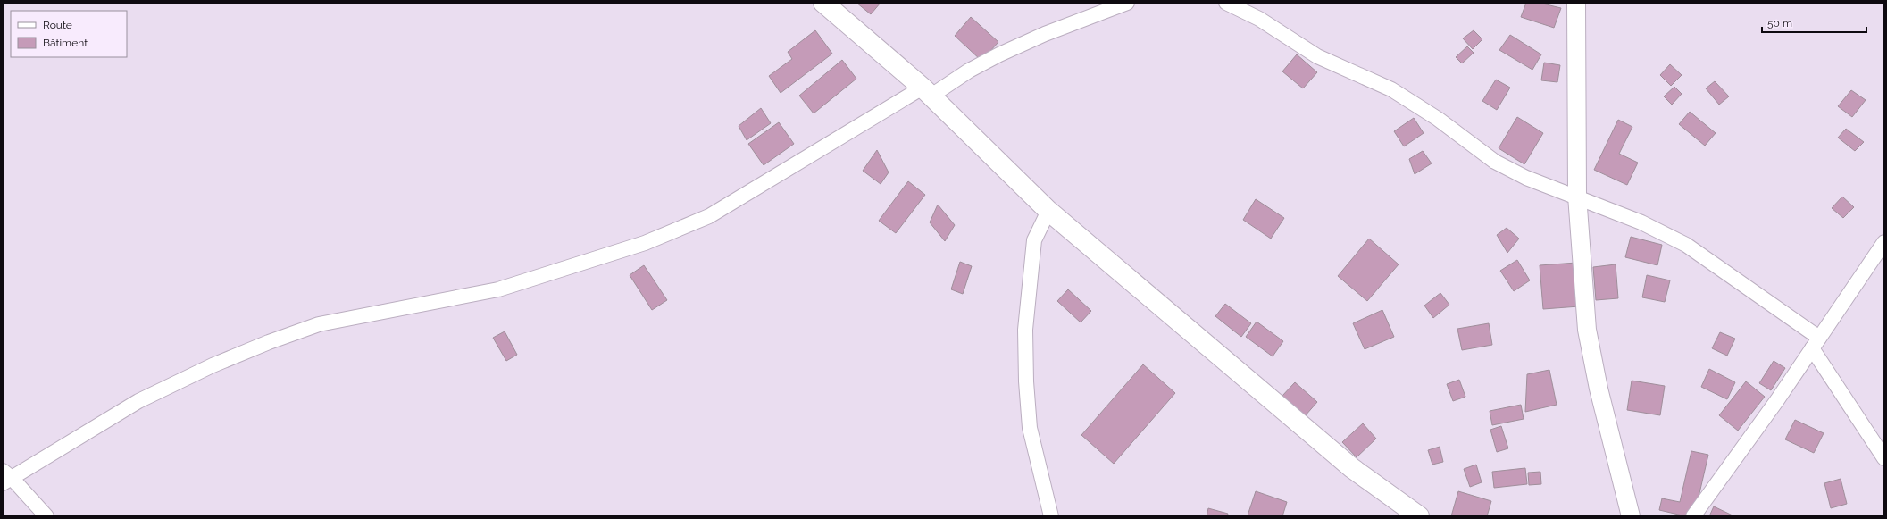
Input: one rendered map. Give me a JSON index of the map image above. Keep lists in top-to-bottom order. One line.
{"legend":["Route","Bâtiment"],"scale_bar":"50 m"}
